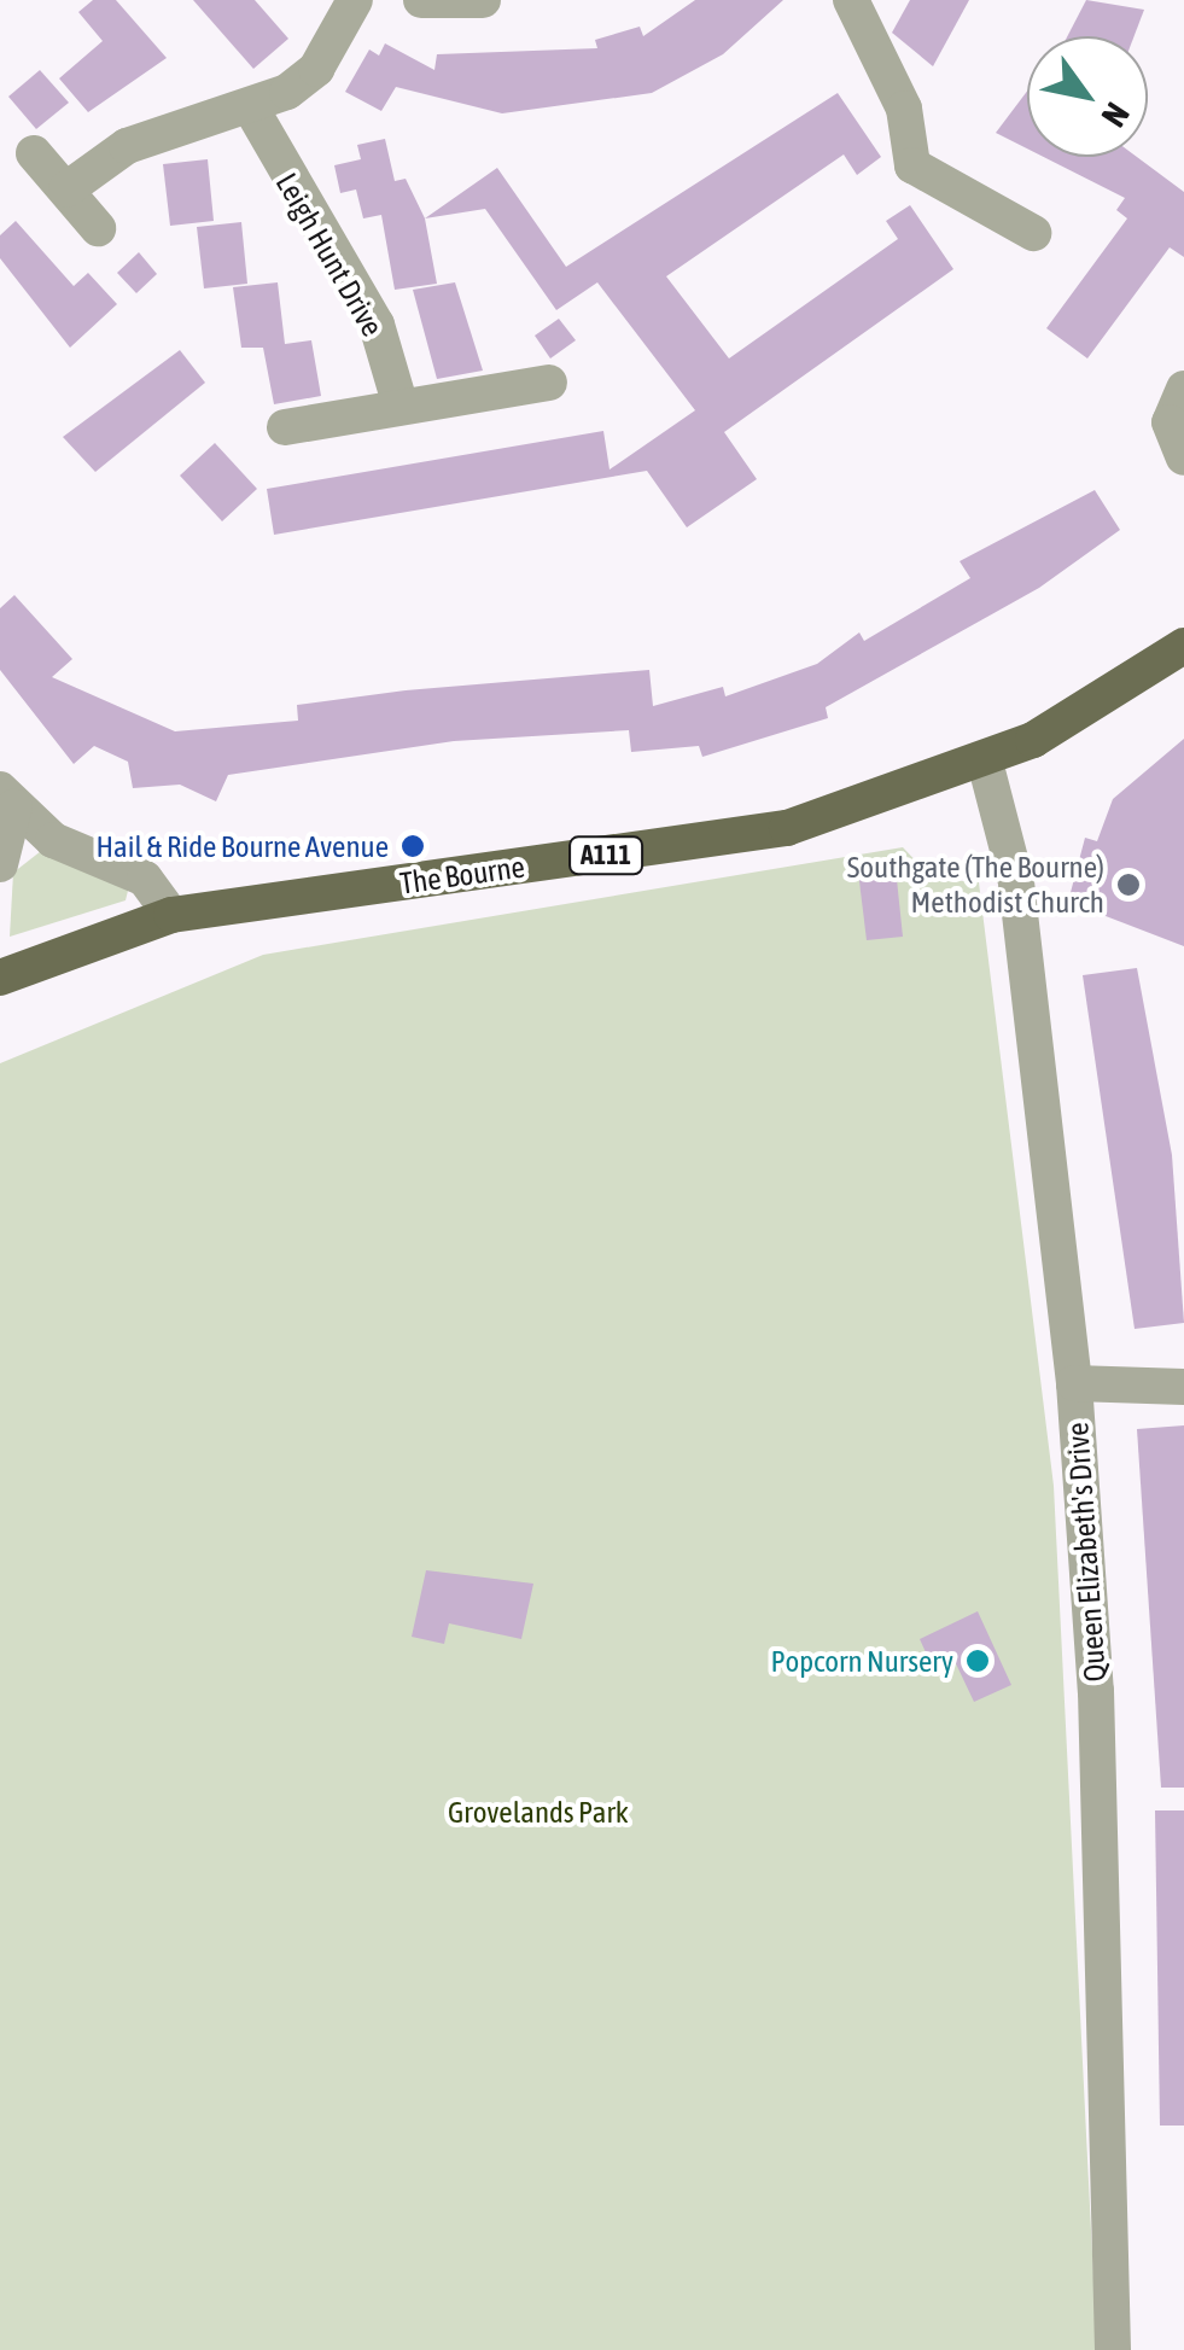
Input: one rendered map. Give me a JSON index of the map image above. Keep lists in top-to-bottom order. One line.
{"streets":{"main road":["A111","The Bourne"],"street":["Leigh Hunt Drive","Queen Elizabeth's Drive"]},"crossings":[["The Bourne","Queen Elizabeth's Drive"]],"parks":["Grovelands Park"],"places":["Hail & Ride Bourne Avenue","Southgate (The Bourne) Methodist Church","Popcorn Nursery"],"north":"bottom right"}
